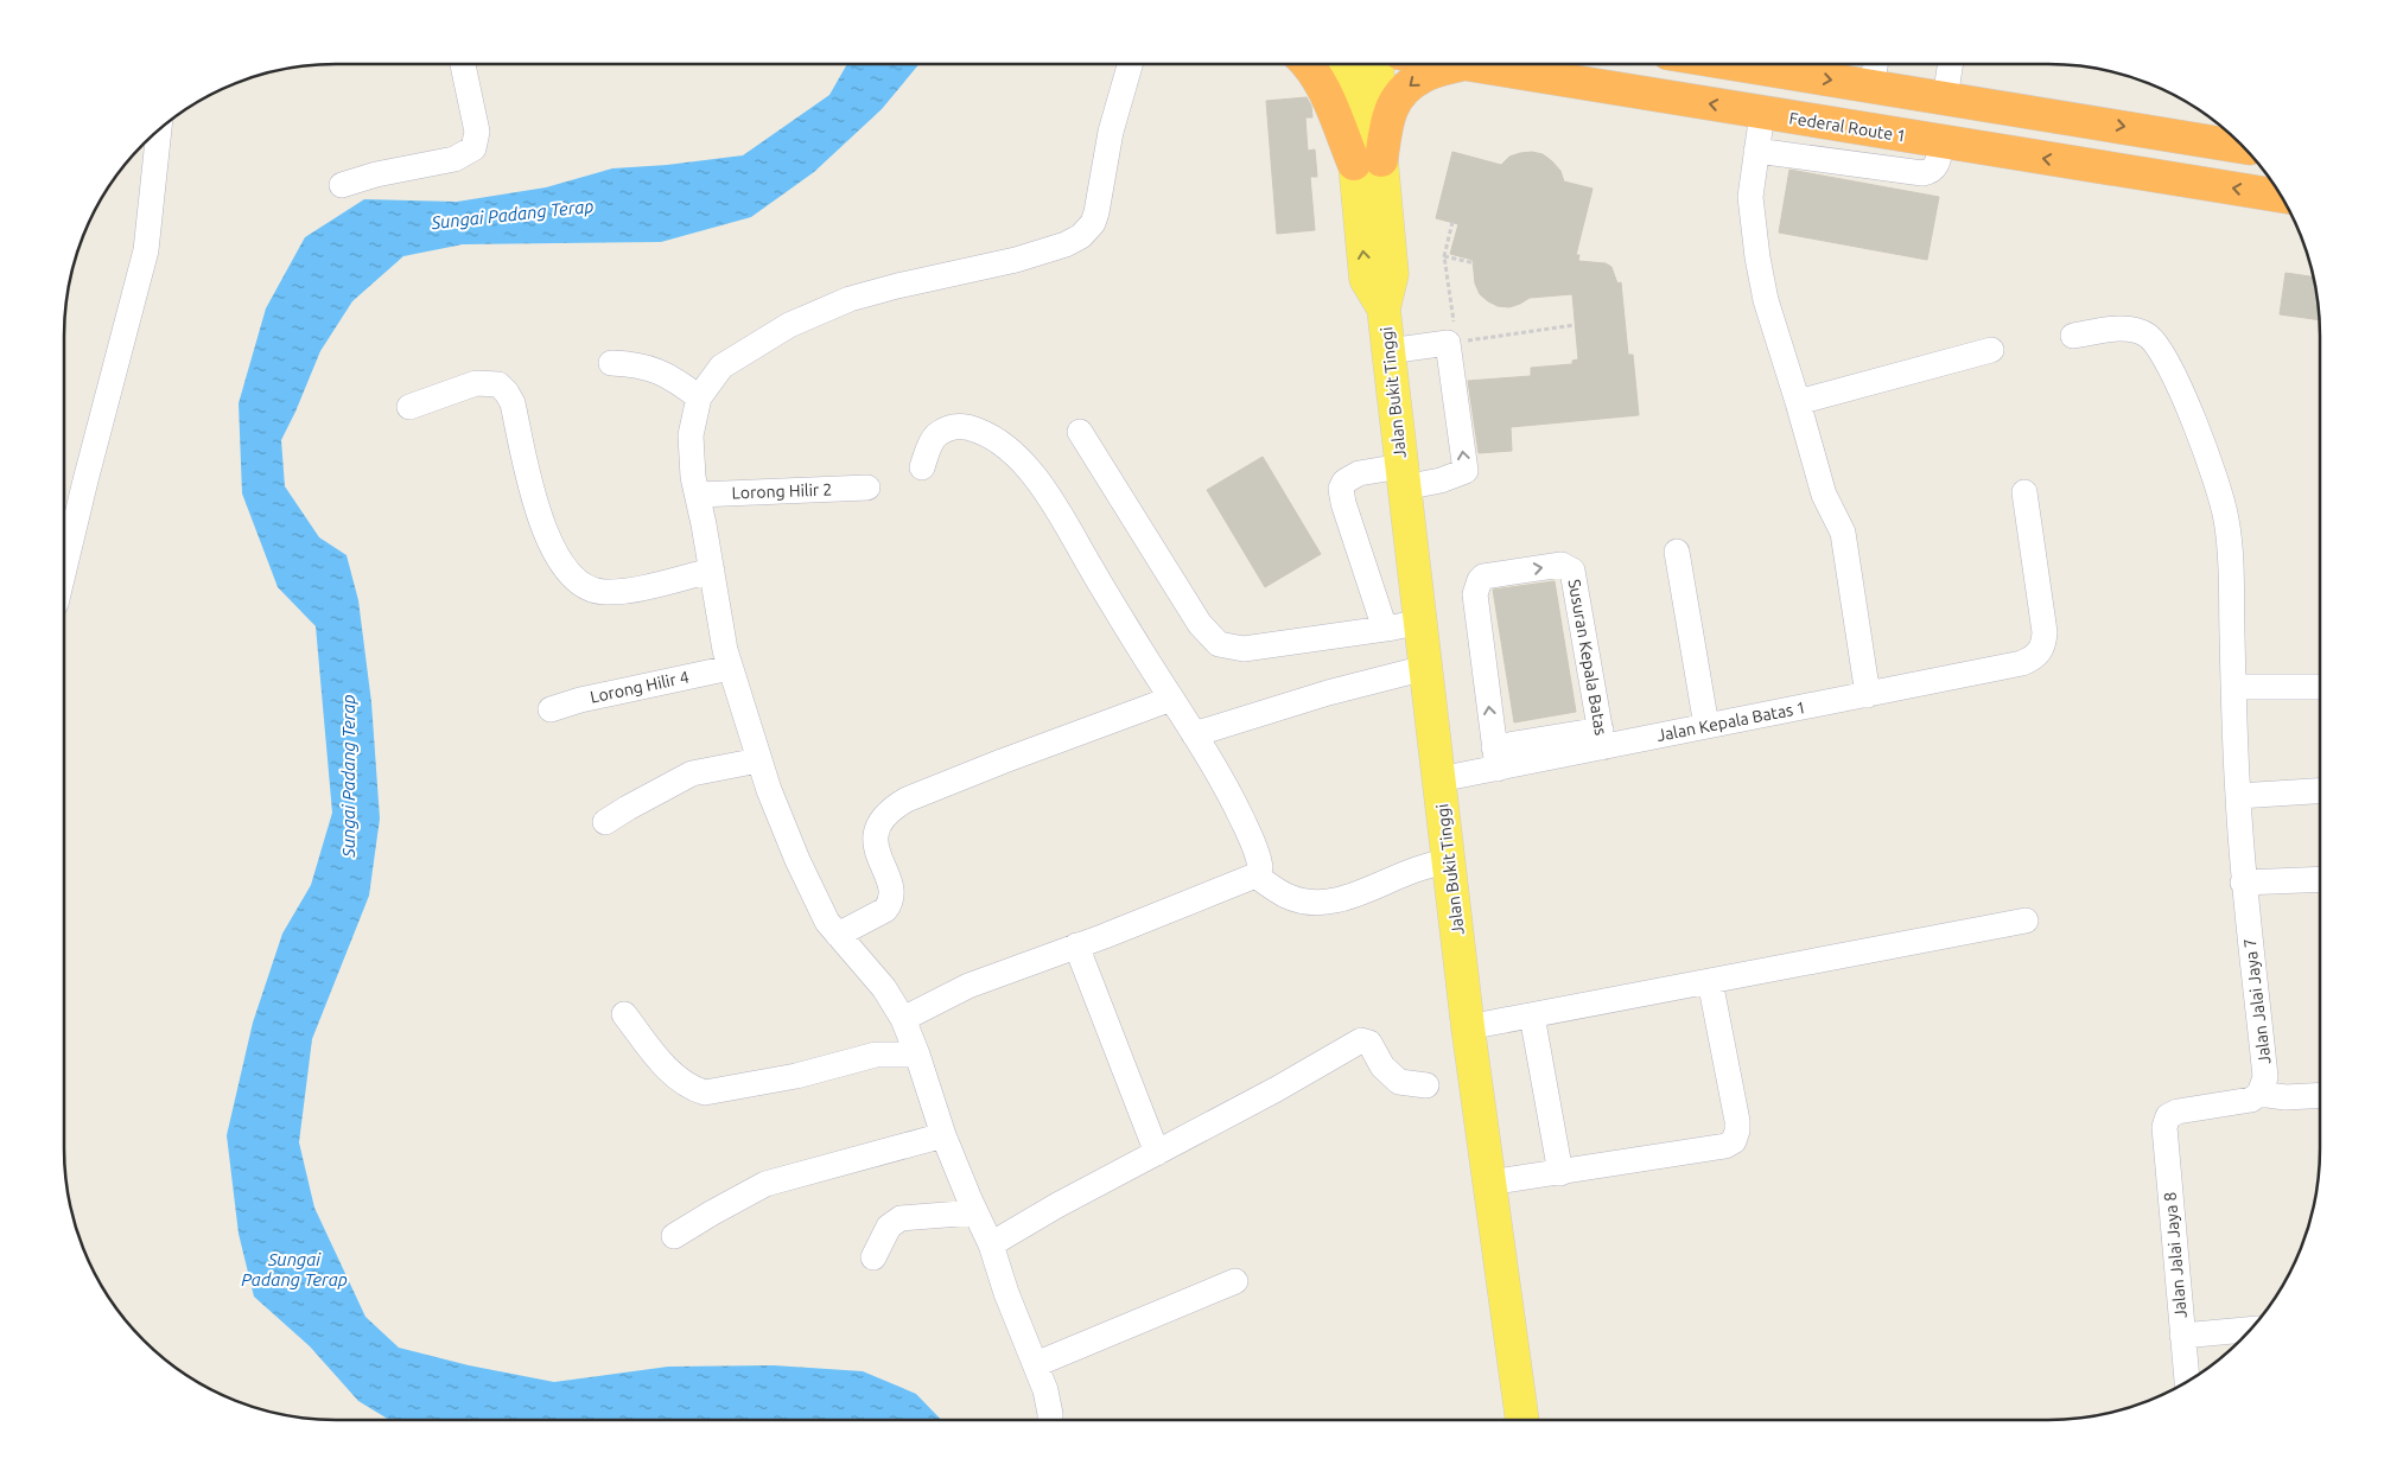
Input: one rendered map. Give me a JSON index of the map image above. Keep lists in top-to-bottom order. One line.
{"streets":{"highway":["Federal Route 1"],"main road":["Jalan Bukit Tinggi"],"street":["Lorong Hilir 2","Susuran Kepala Batas","Lorong Hilir 4","Jalan Kepala Batas 1","Jalan Jalai Jaya 7","Jalan Jalai Jaya 8"]},"crossings":[["Jalan Bukit Tinggi","Jalan Kepala Batas 1"],["Susuran Kepala Batas","Jalan Kepala Batas 1"],["Jalan Jalai Jaya 7","Jalan Jalai Jaya 8"]],"water":["Sungai Padang Terap"]}
